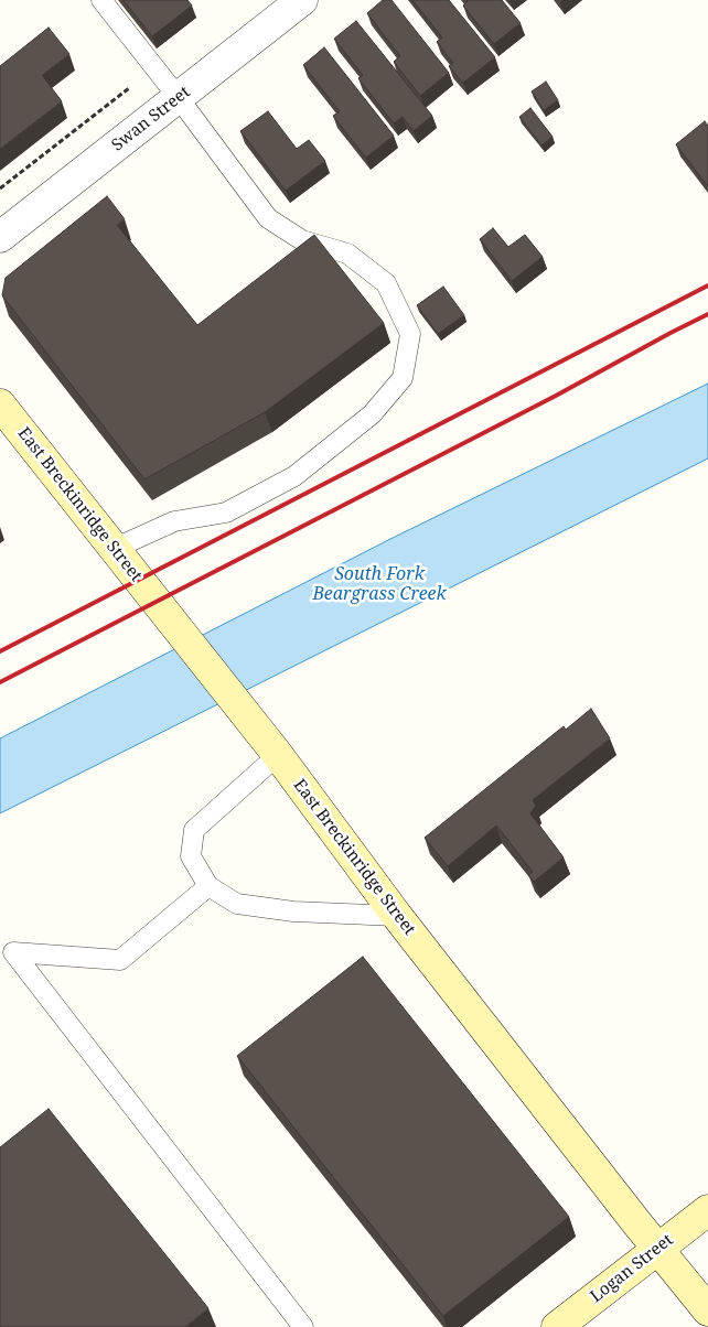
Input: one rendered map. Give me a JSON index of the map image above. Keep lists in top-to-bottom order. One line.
{"streets":{"street":["Swan Street","East Breckinridge Street","Logan Street"]},"crossings":[["East Breckinridge Street","Logan Street"]],"water":["South Fork Beargrass Creek"]}
